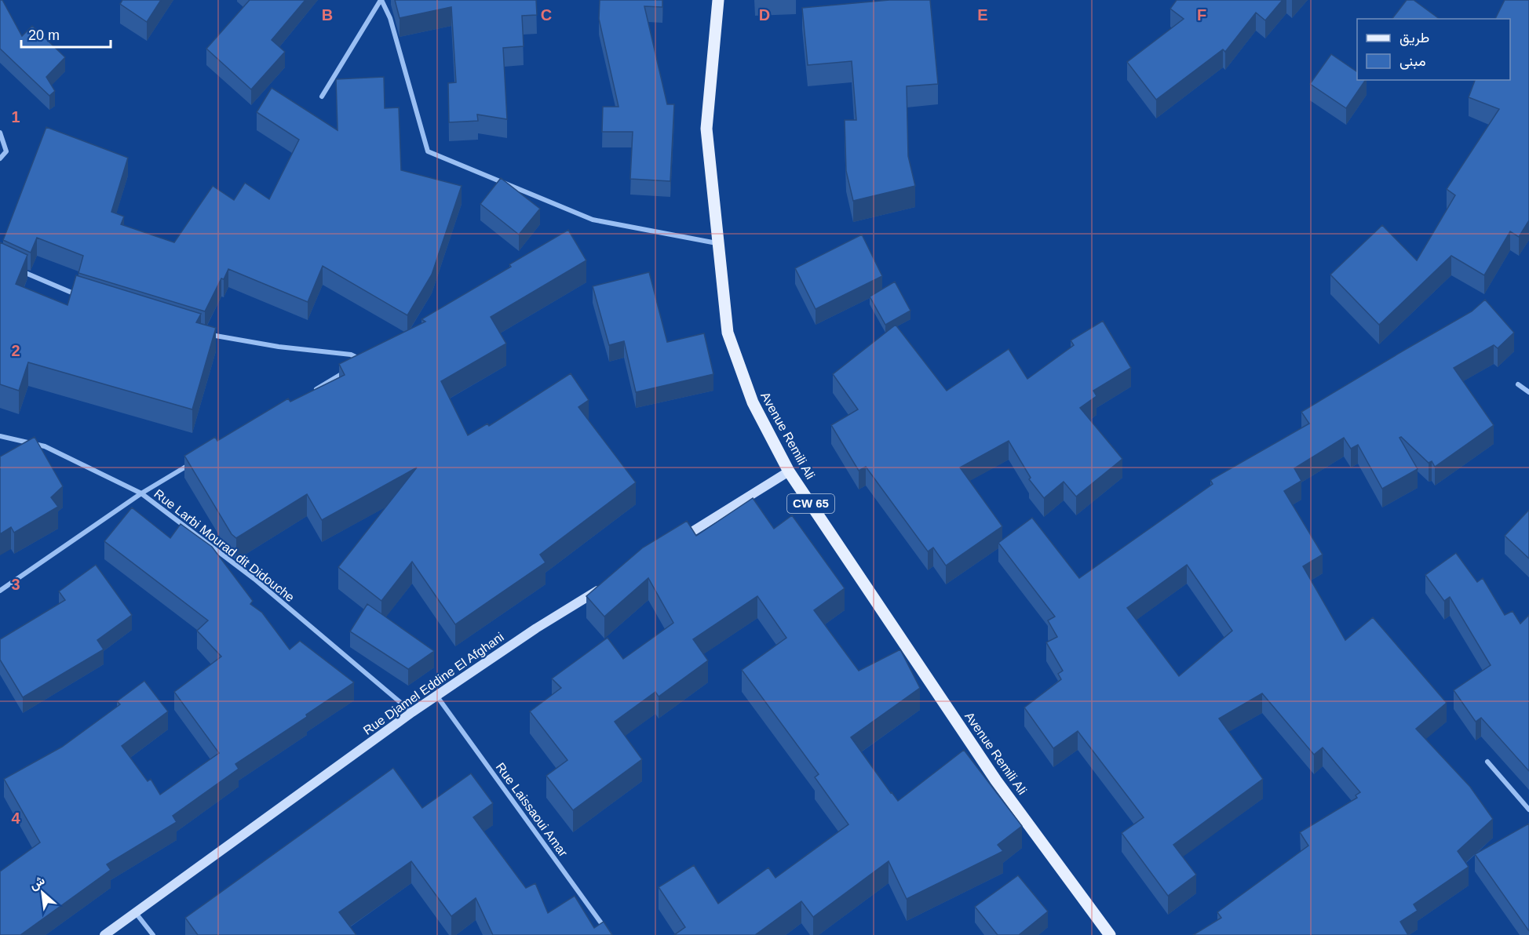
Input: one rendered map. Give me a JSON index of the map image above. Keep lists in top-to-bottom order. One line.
{"streets":{"main road":["Avenue Remili Ali","CW 65","Rue Djamel Eddine El Afghani"],"street":["Rue Larbi Mourad dit Didouche","Rue Laissaoui Amar"]},"crossings":[["Rue Larbi Mourad dit Didouche","Rue Djamel Eddine El Afghani"],["Rue Djamel Eddine El Afghani","Rue Laissaoui Amar"]],"legend":["طريق","مبنى"],"scale_bar":"20 m","north":"top left","grid":{"columns":["B","C","D","E","F"],"rows":["1","2","3","4"]}}
